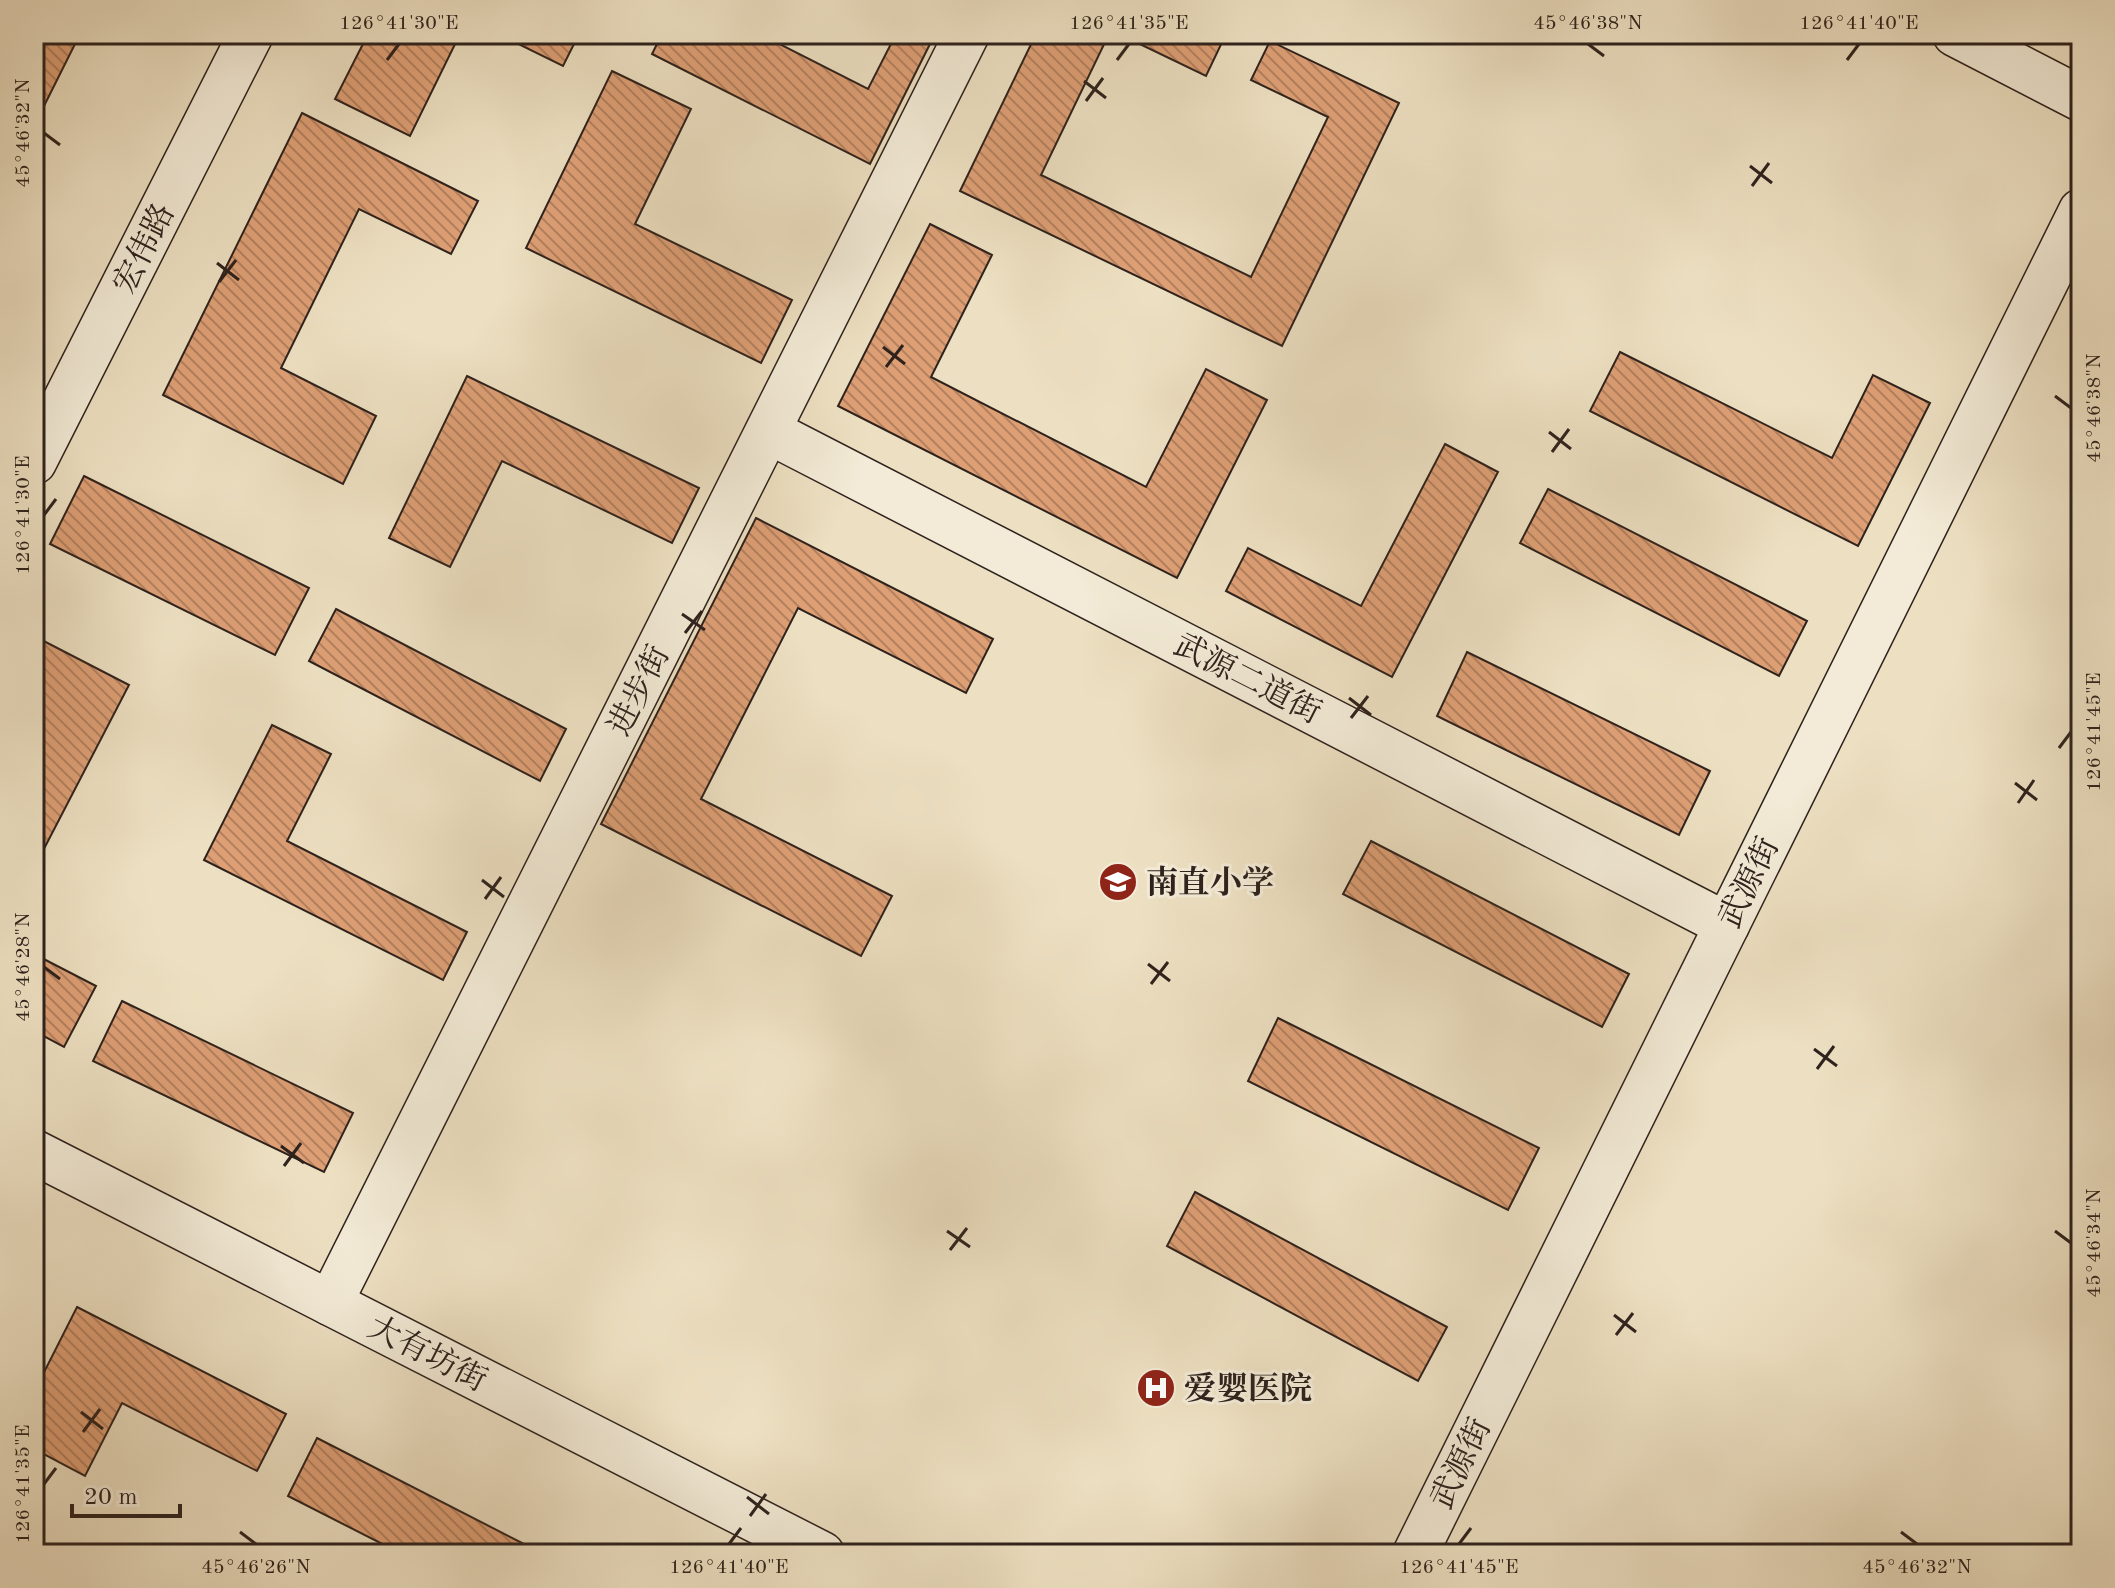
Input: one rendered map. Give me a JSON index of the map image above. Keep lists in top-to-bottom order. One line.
{"streets":{"street":["宏伟路","武源二道街","进步街","武源街","大有坊街"]},"crossings":[["武源二道街","进步街"],["武源二道街","武源街"],["进步街","大有坊街"]],"places":{"school or university":["南直小学"],"hospital":["爱婴医院"]},"scale_bar":"20 m","coordinates":["126°41'30\"E","126°41'35\"E","45°46'38\"N","126°41'40\"E","45°46'32\"N","126°41'45\"E","45°46'28\"N","45°46'34\"N","45°46'26\"N"]}
